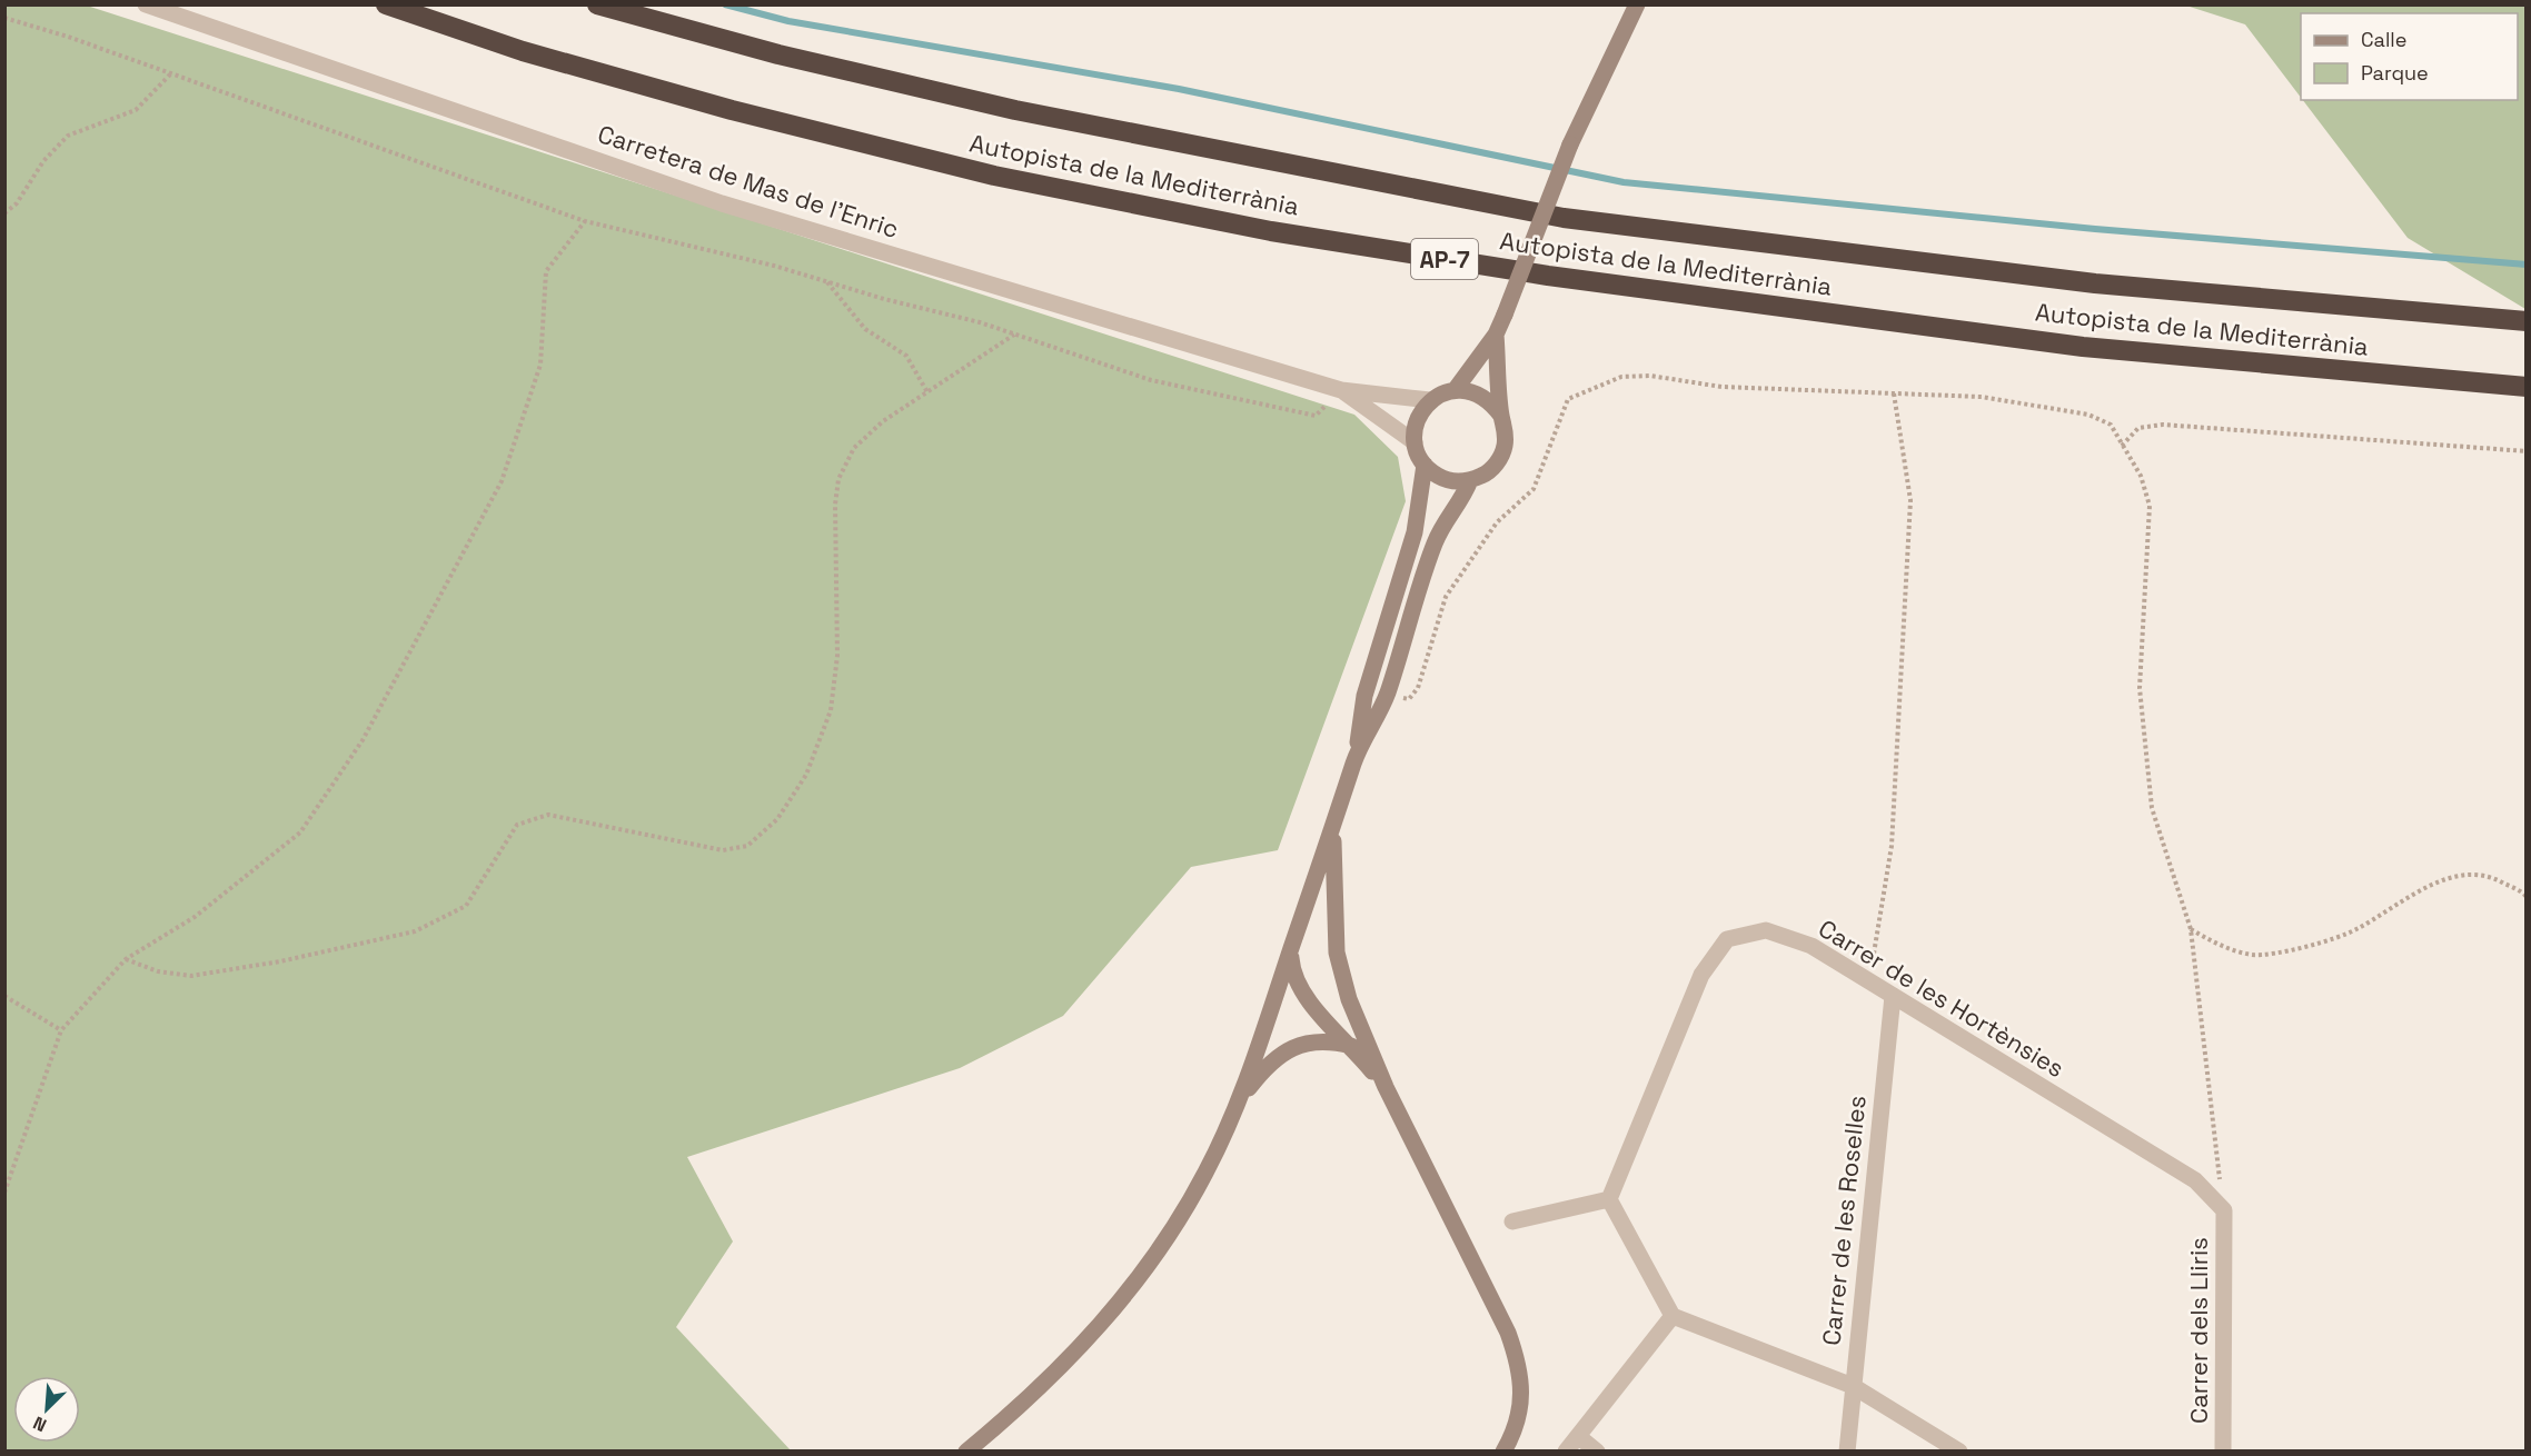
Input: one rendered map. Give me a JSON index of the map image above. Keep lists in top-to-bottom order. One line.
{"streets":{"highway":["Autopista de la Mediterrània","AP-7"],"street":["Carretera de Mas de l'Enric","Carrer de les Hortènsies","Carrer de les Roselles","Carrer dels Lliris"]},"crossings":[["Carrer de les Hortènsies","Carrer de les Roselles"],["Carrer de les Hortènsies","Carrer dels Lliris"]],"legend":["Calle","Parque"],"north":"bottom left"}
